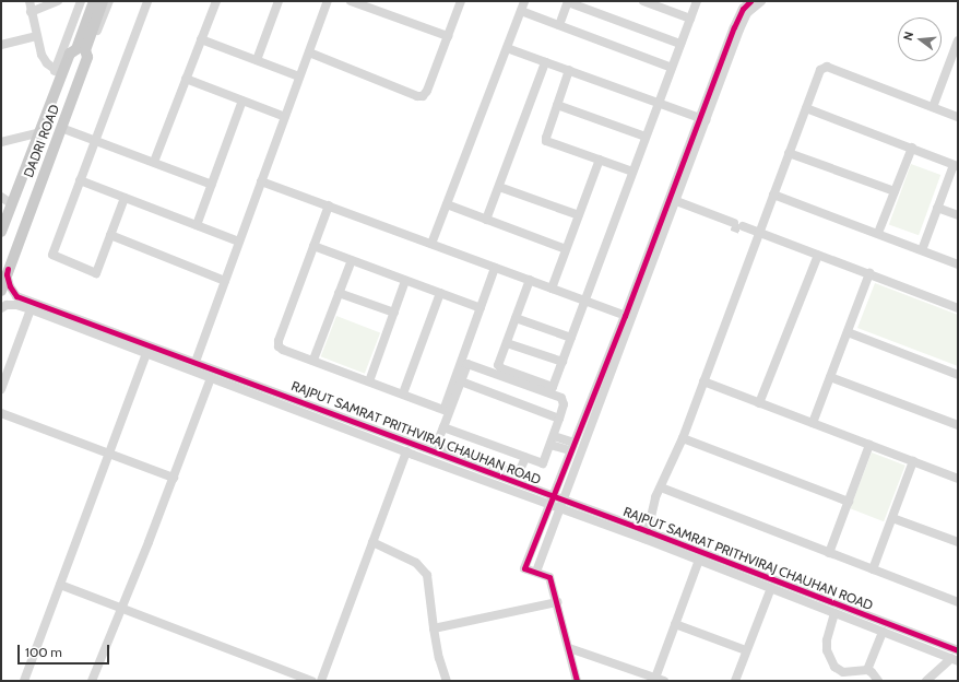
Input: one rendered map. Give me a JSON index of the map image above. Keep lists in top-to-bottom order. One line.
{"streets":{"main road":["DADRI ROAD"],"street":["RAJPUT SAMRAT PRITHVIRAJ CHAUHAN ROAD"]},"crossings":[["DADRI ROAD","RAJPUT SAMRAT PRITHVIRAJ CHAUHAN ROAD"]],"scale_bar":"100 m","north":"left"}
